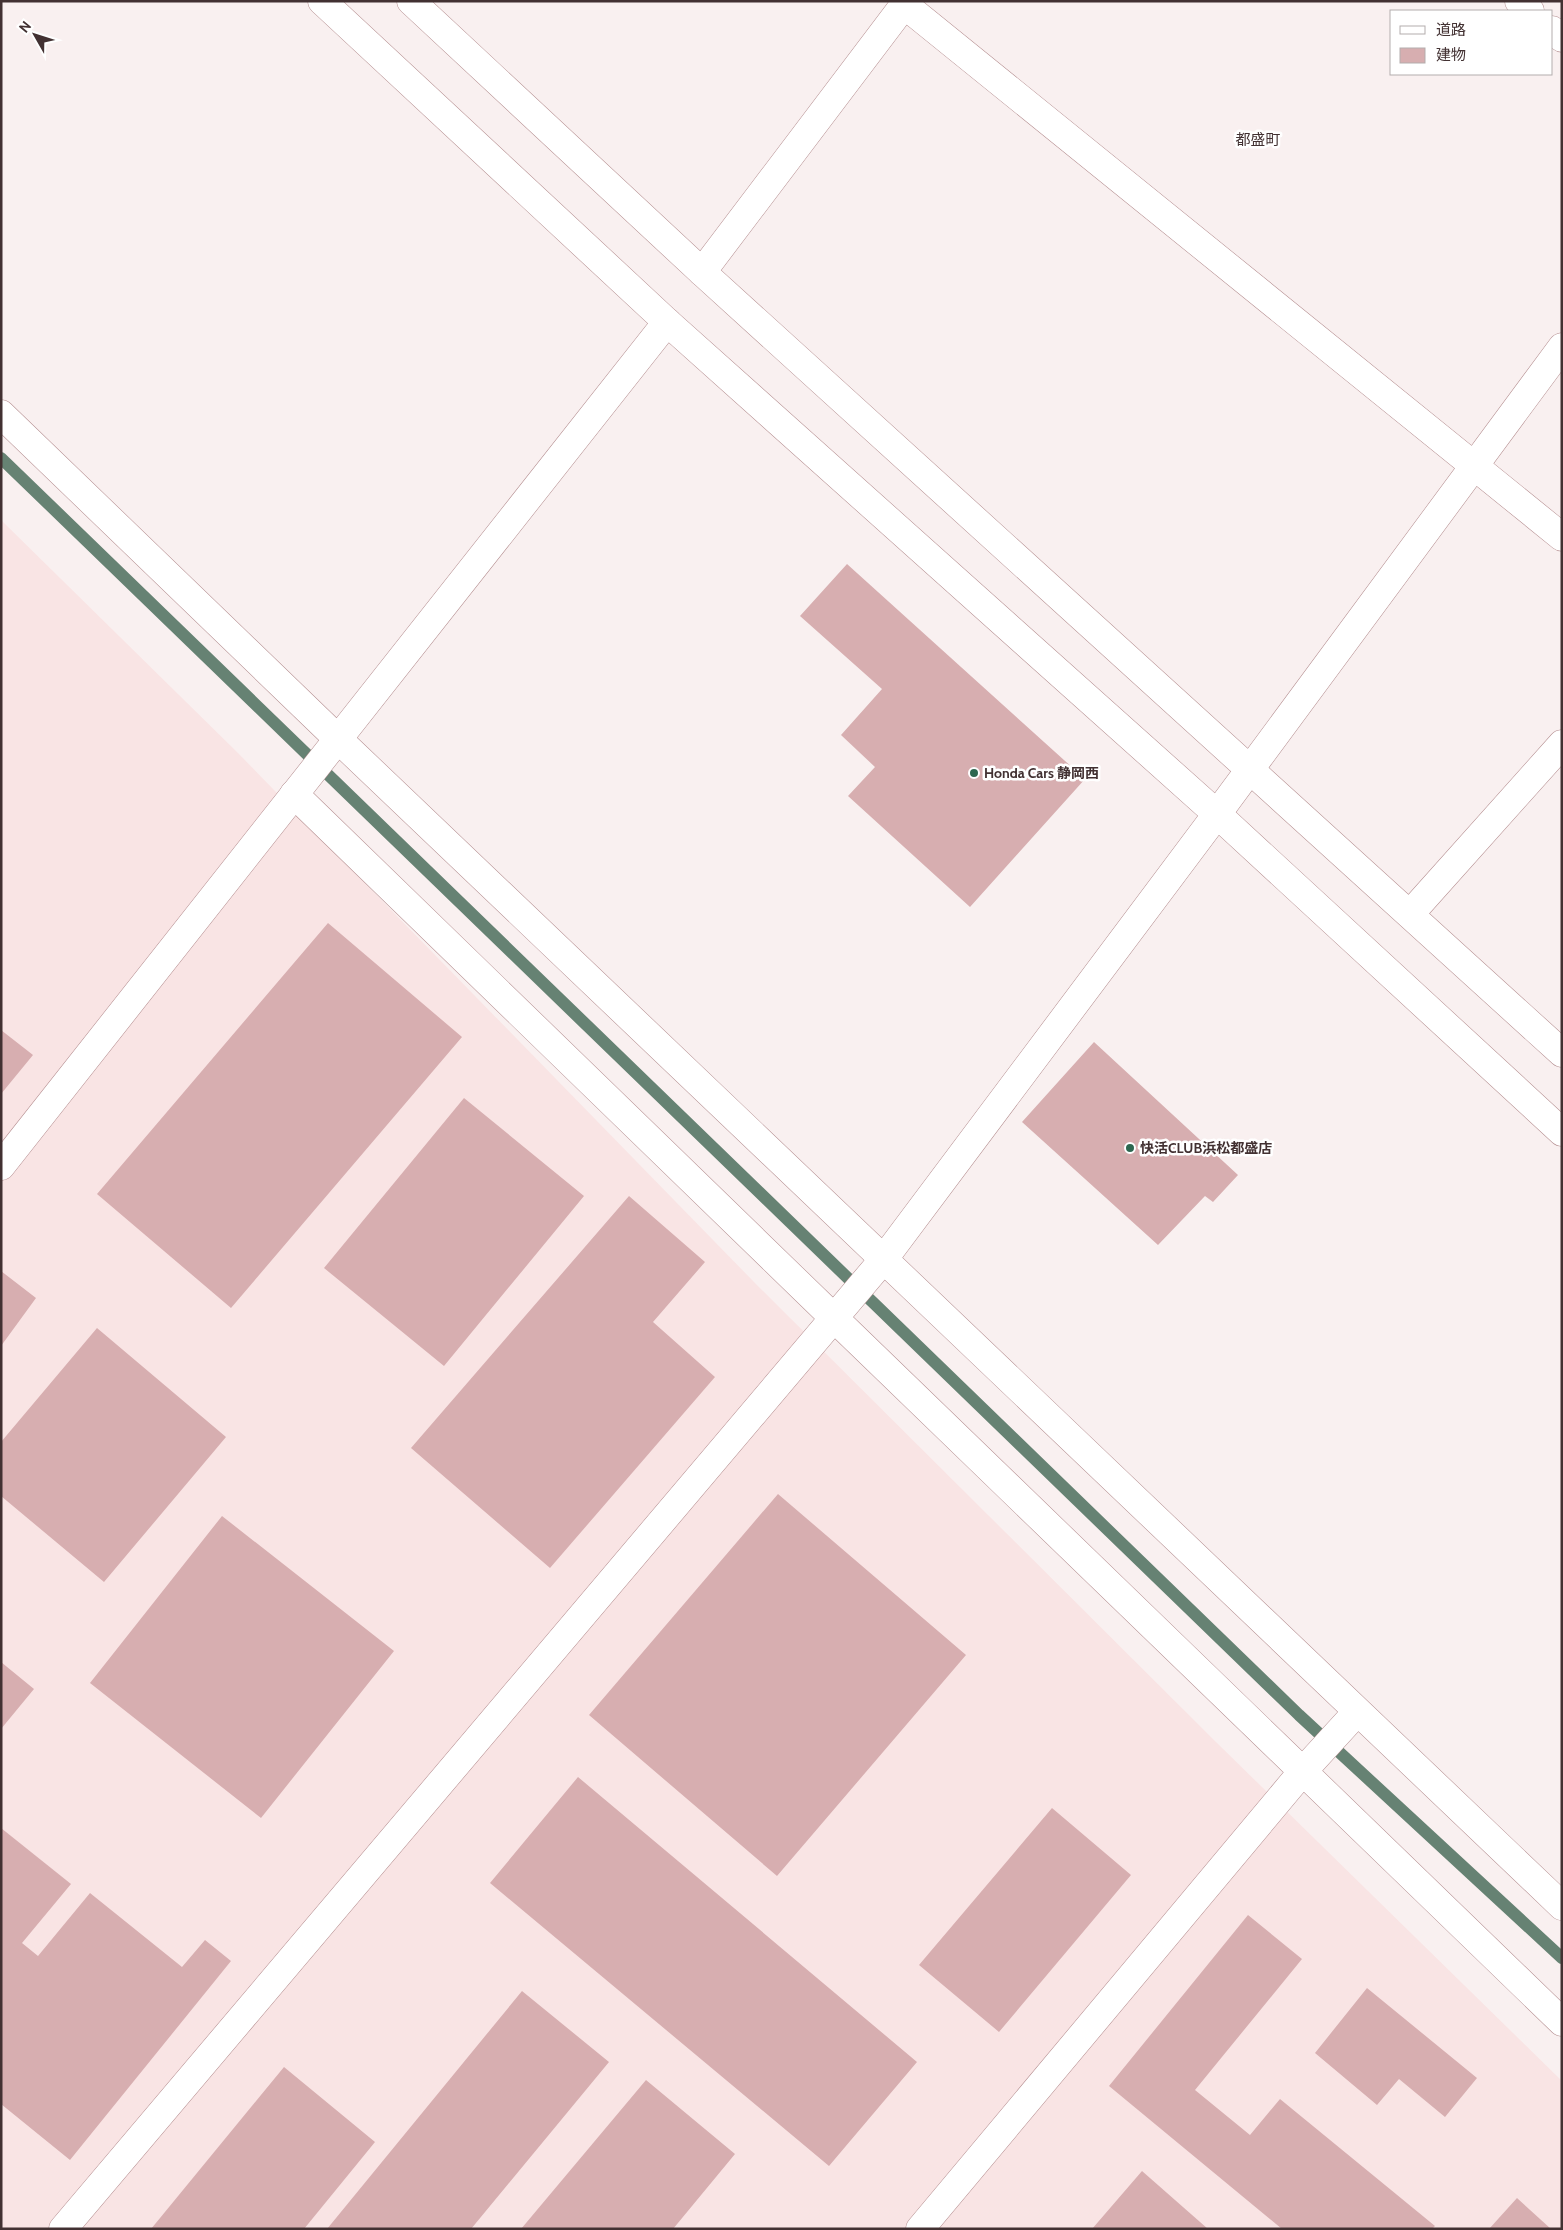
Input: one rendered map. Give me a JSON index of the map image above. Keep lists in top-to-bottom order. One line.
{"districts":["都盛町"],"places":["Honda Cars 静岡西","快活CLUB浜松都盛店"],"legend":["道路","建物"],"north":"top left"}
